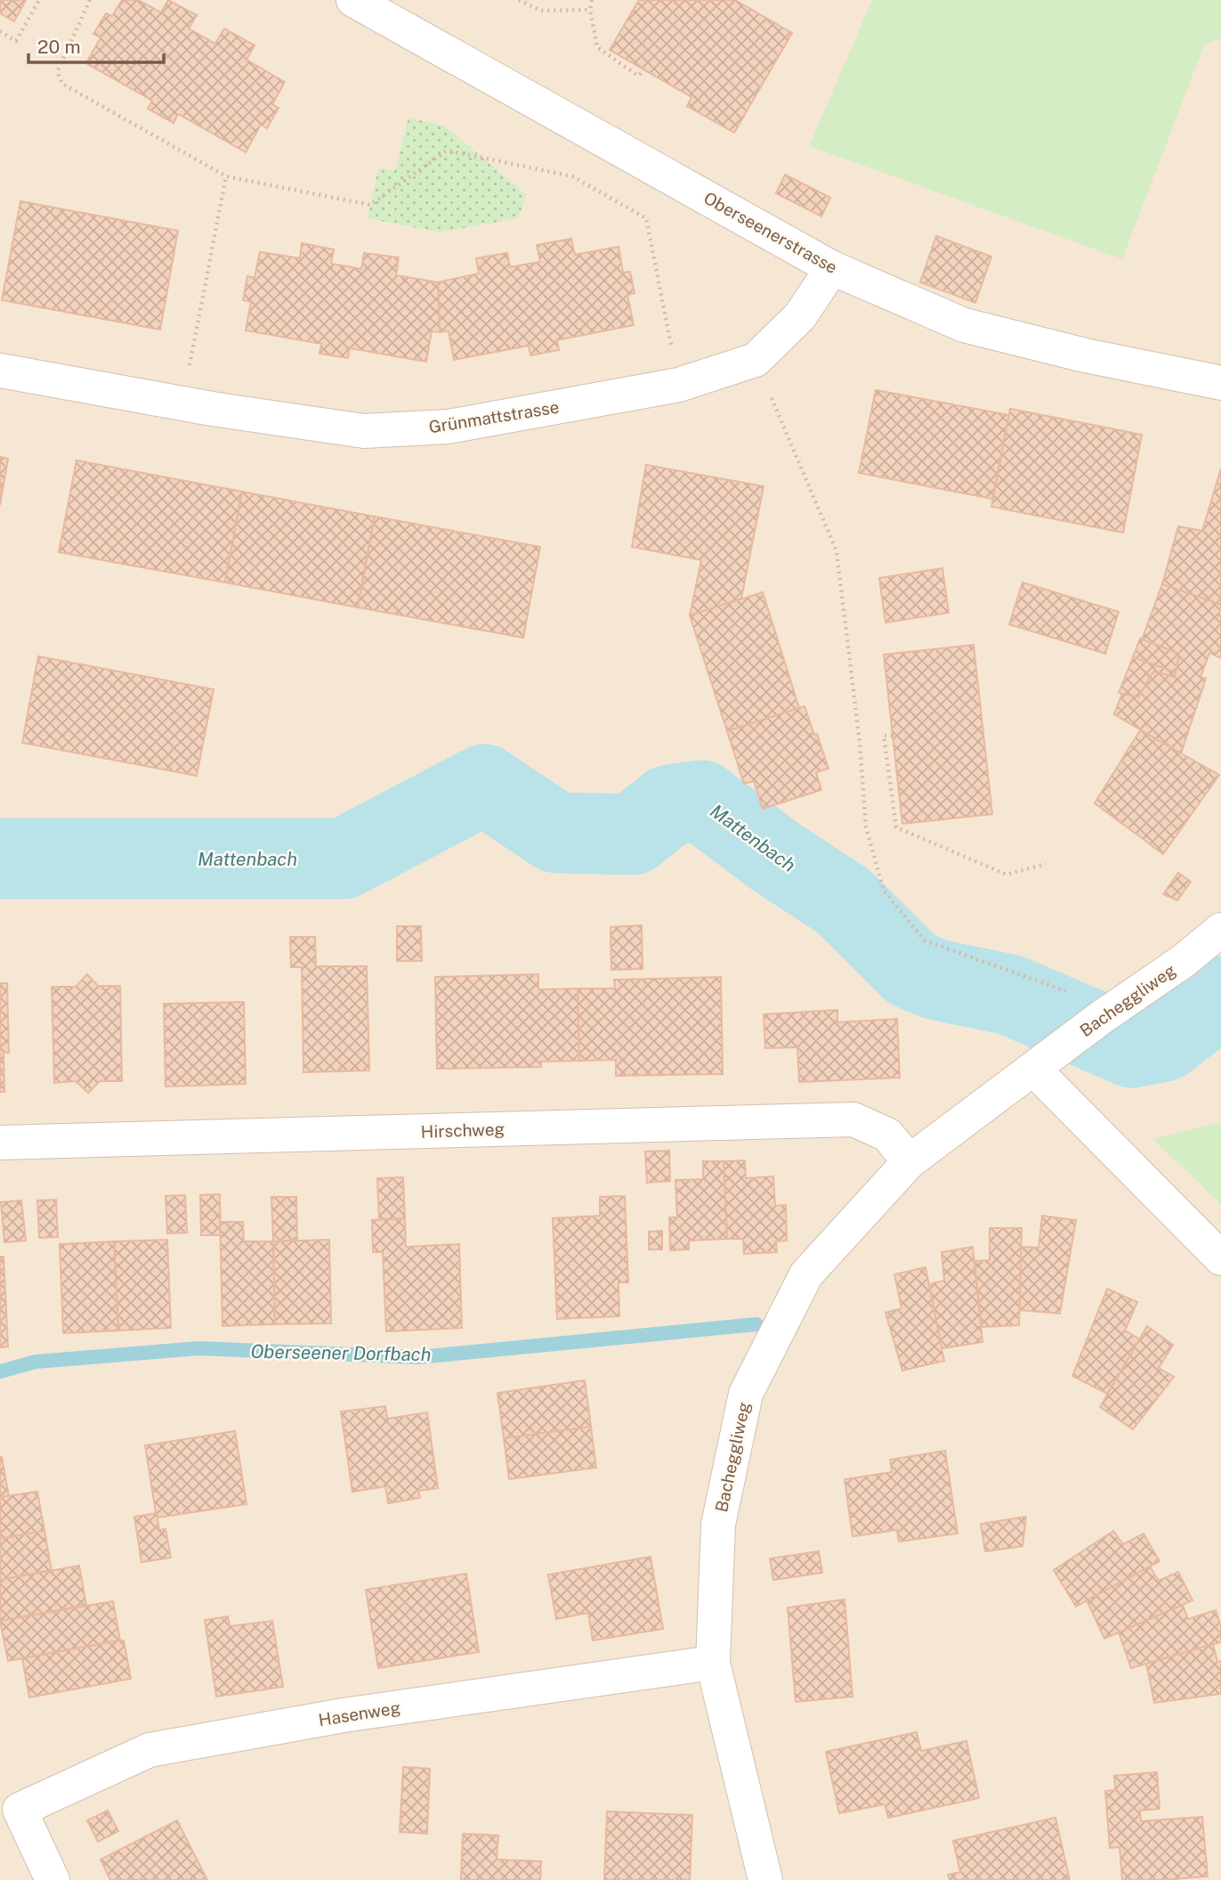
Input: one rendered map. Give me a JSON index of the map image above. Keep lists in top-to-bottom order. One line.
{"streets":{"street":["Oberseenerstrasse","Grünmattstrasse","Bacheggliweg","Hirschweg","Hasenweg"]},"crossings":[["Oberseenerstrasse","Grünmattstrasse"],["Bacheggliweg","Hirschweg"],["Bacheggliweg","Hasenweg"]],"water":["Mattenbach","Oberseener Dorfbach"],"scale_bar":"20 m"}
